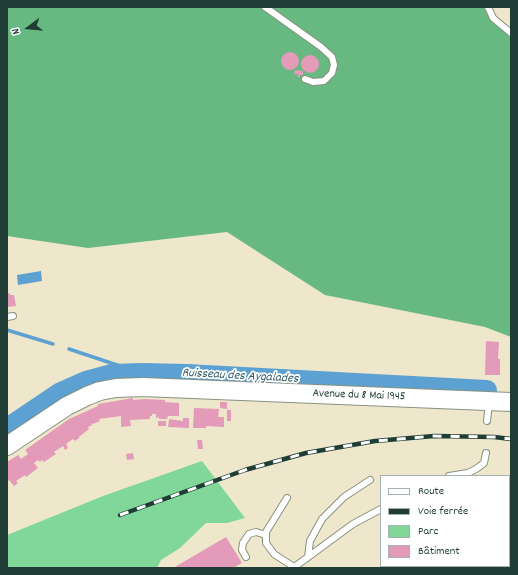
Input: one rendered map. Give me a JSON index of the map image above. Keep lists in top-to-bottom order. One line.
{"streets":{"main road":["Avenue du 8 Mai 1945"]},"water":["Ruisseau des Aygalades"],"legend":["Route","Voie ferrée","Parc","Bâtiment"],"north":"left"}
